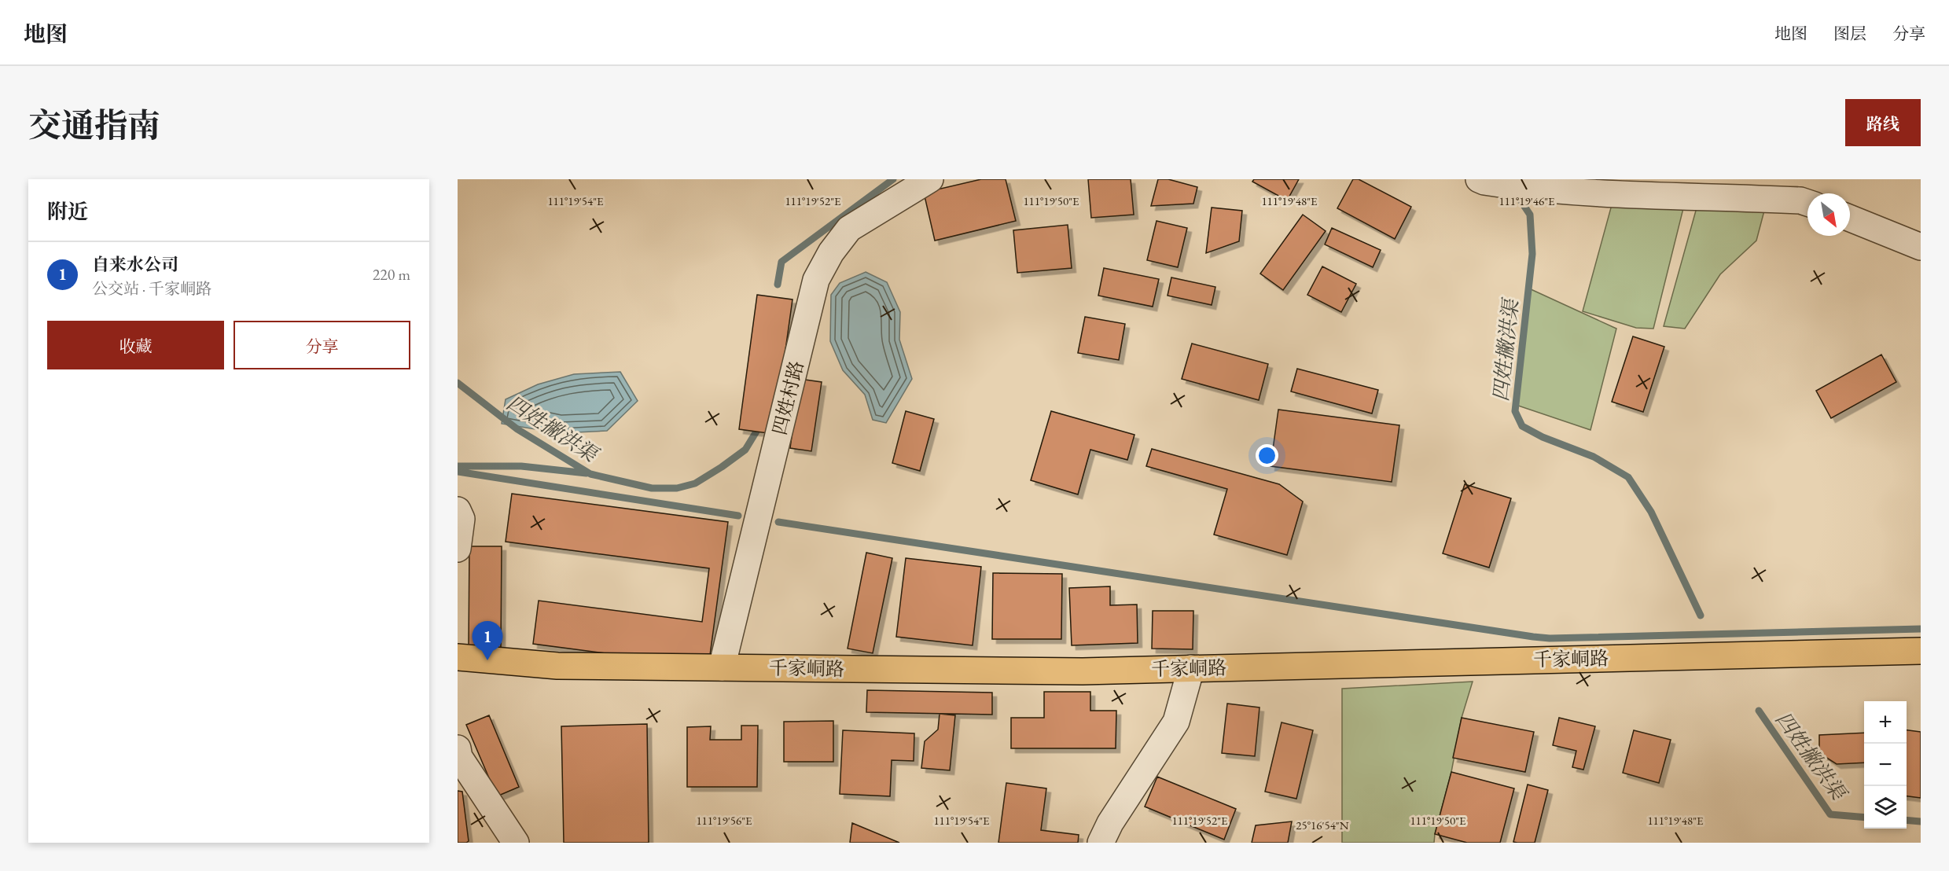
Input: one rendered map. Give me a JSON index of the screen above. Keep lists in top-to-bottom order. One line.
{"streets":{"main road":["千家峒路"],"street":["四姓村路"]},"crossings":[["四姓村路","千家峒路"]],"water":["四姓撇洪渠"],"north":"bottom right","page":{"header":"地图","nav":["地图","图层","分享"],"title":"交通指南","buttons":["路线",["收藏","分享"]],"heading":"附近","list":[{"mark":"1","name":"自来水公司","note":"公交站 · 千家峒路","value":"220 m"}],"pins":"1","map_buttons":["+","−"]},"coordinates":["111°19'54\"E","111°19'52\"E","111°19'50\"E","111°19'48\"E","111°19'46\"E","111°19'56\"E","25°16'54\"N"]}
